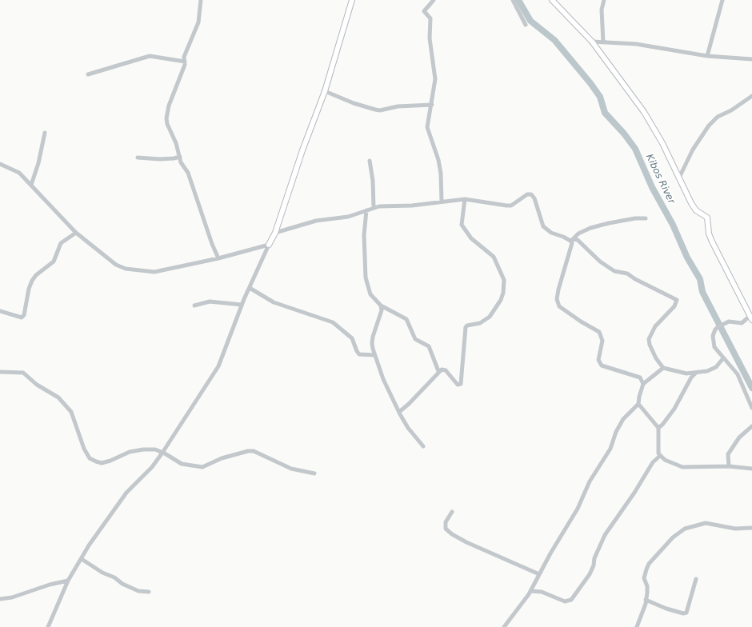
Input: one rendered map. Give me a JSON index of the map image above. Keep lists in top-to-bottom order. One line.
{"water":["Kibos River"]}
